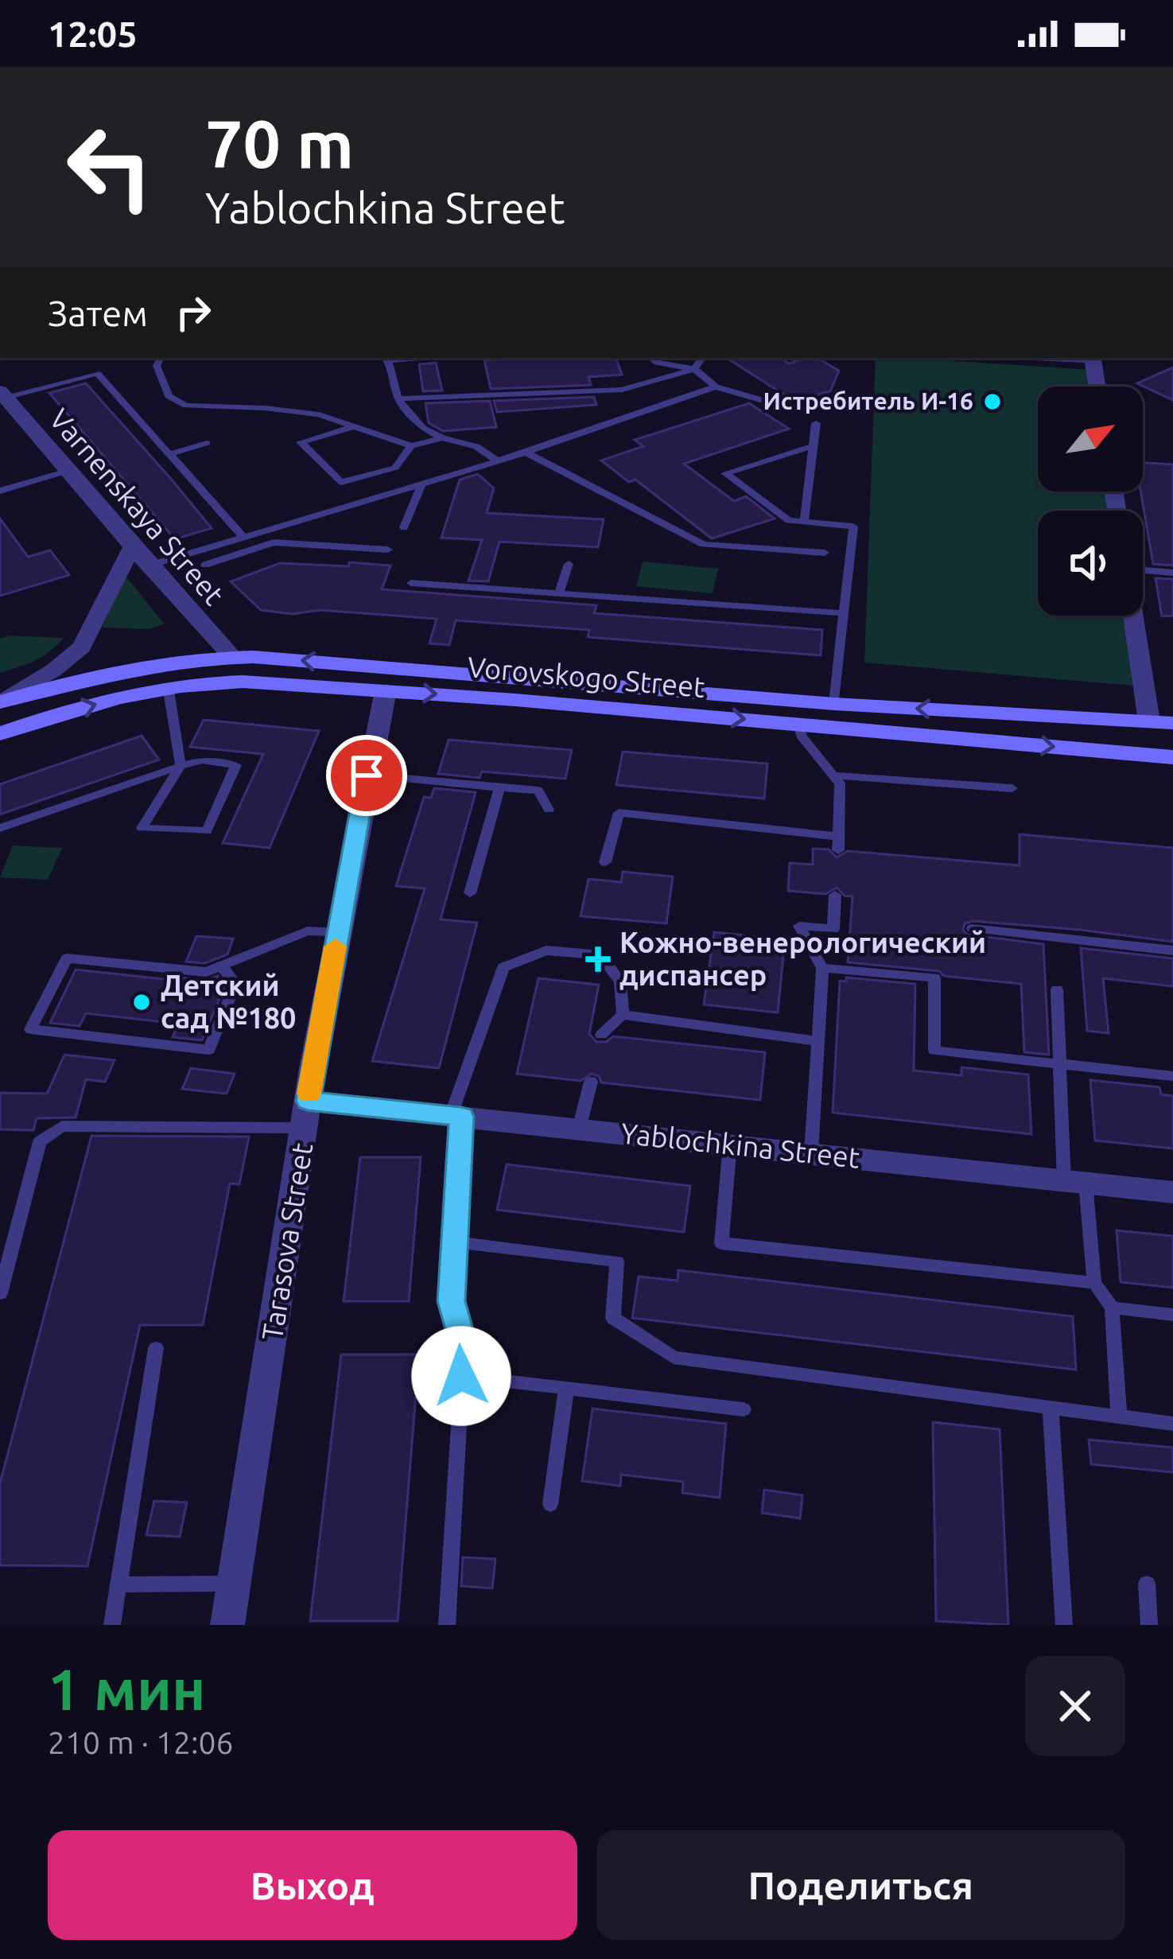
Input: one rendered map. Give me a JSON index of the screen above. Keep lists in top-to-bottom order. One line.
{"streets":{"main road":["Vorovskogo Street"],"street":["Varnenskaya Street","Yablochkina Street","Tarasova Street"]},"crossings":[["Varnenskaya Street","Vorovskogo Street"],["Vorovskogo Street","Tarasova Street"],["Yablochkina Street","Tarasova Street"]],"places":{"other":["Истребитель И-16","Детский сад №180"],"health":["Кожно-венерологический диспансер"]},"north":"top right","page":{"status":"12:05","turn":["70 m","Yablochkina Street"],"then":"Затем","heading":["1 мин","210 m · 12:06"],"buttons":["Выход","Поделиться"]}}
